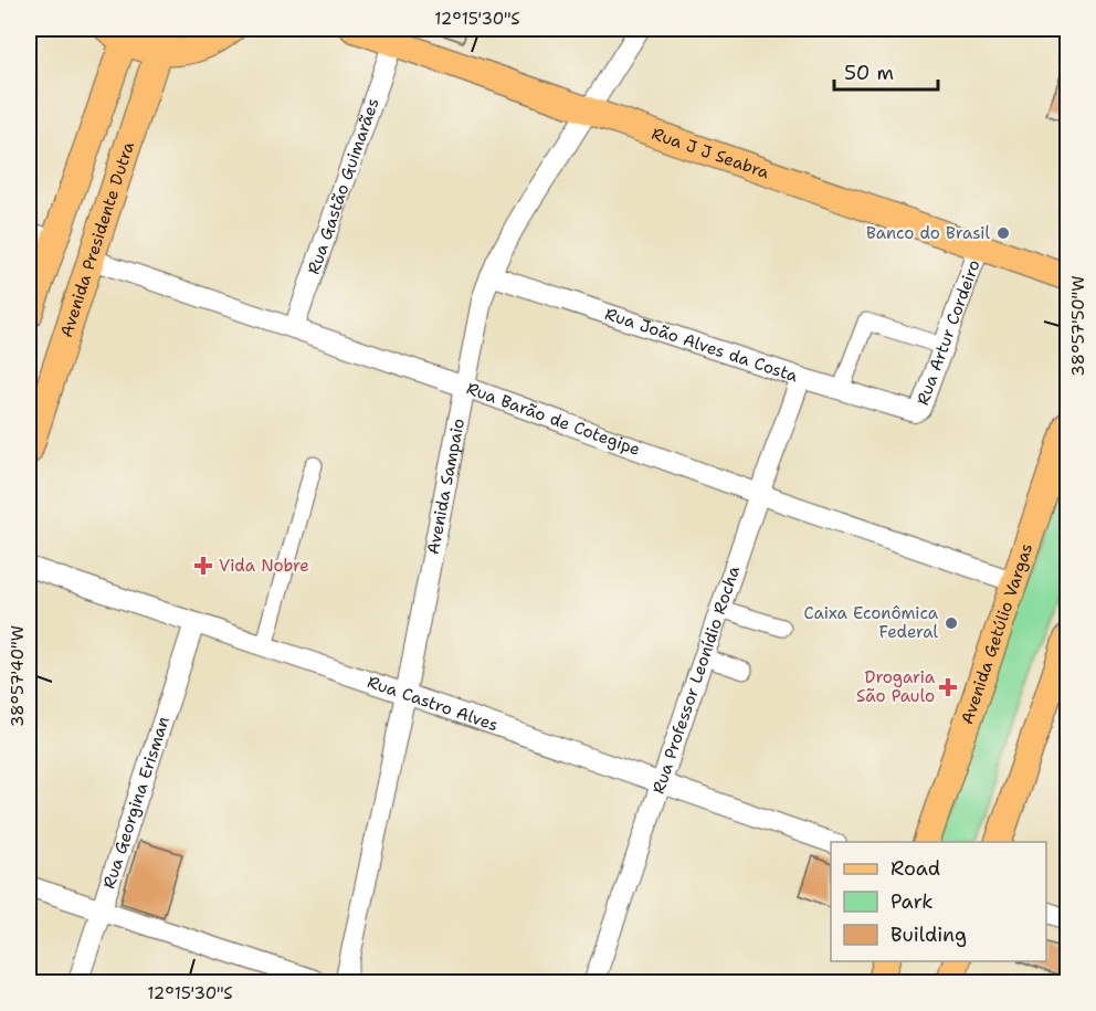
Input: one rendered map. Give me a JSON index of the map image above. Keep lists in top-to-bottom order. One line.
{"streets":{"main road":["Rua J J Seabra","Avenida Presidente Dutra","Avenida Getúlio Vargas"],"street":["Rua Gastão Guimarães","Rua Artur Cordeiro","Rua João Alves da Costa","Rua Barão de Cotegipe","Avenida Sampaio","Rua Professor Leonídio Rocha","Rua Castro Alves","Rua Georgina Erisman"]},"crossings":[["Rua J J Seabra","Rua Gastão Guimarães"],["Rua J J Seabra","Rua Artur Cordeiro"],["Rua J J Seabra","Avenida Sampaio"],["Rua Gastão Guimarães","Rua Barão de Cotegipe"],["Avenida Presidente Dutra","Rua Barão de Cotegipe"],["Rua Artur Cordeiro","Rua João Alves da Costa"],["Rua João Alves da Costa","Avenida Sampaio"],["Rua João Alves da Costa","Rua Professor Leonídio Rocha"],["Rua Barão de Cotegipe","Avenida Sampaio"],["Rua Barão de Cotegipe","Avenida Getúlio Vargas"],["Rua Barão de Cotegipe","Rua Professor Leonídio Rocha"],["Avenida Sampaio","Rua Castro Alves"],["Rua Professor Leonídio Rocha","Rua Castro Alves"],["Rua Castro Alves","Rua Georgina Erisman"]],"places":{"other":["Banco do Brasil","Caixa Econômica Federal"],"health":["Vida Nobre","Drogaria São Paulo"]},"legend":["Road","Park","Building"],"scale_bar":"50 m","coordinates":["12°15'30\"S","38°57'50\"W","38°57'40\"W"]}
